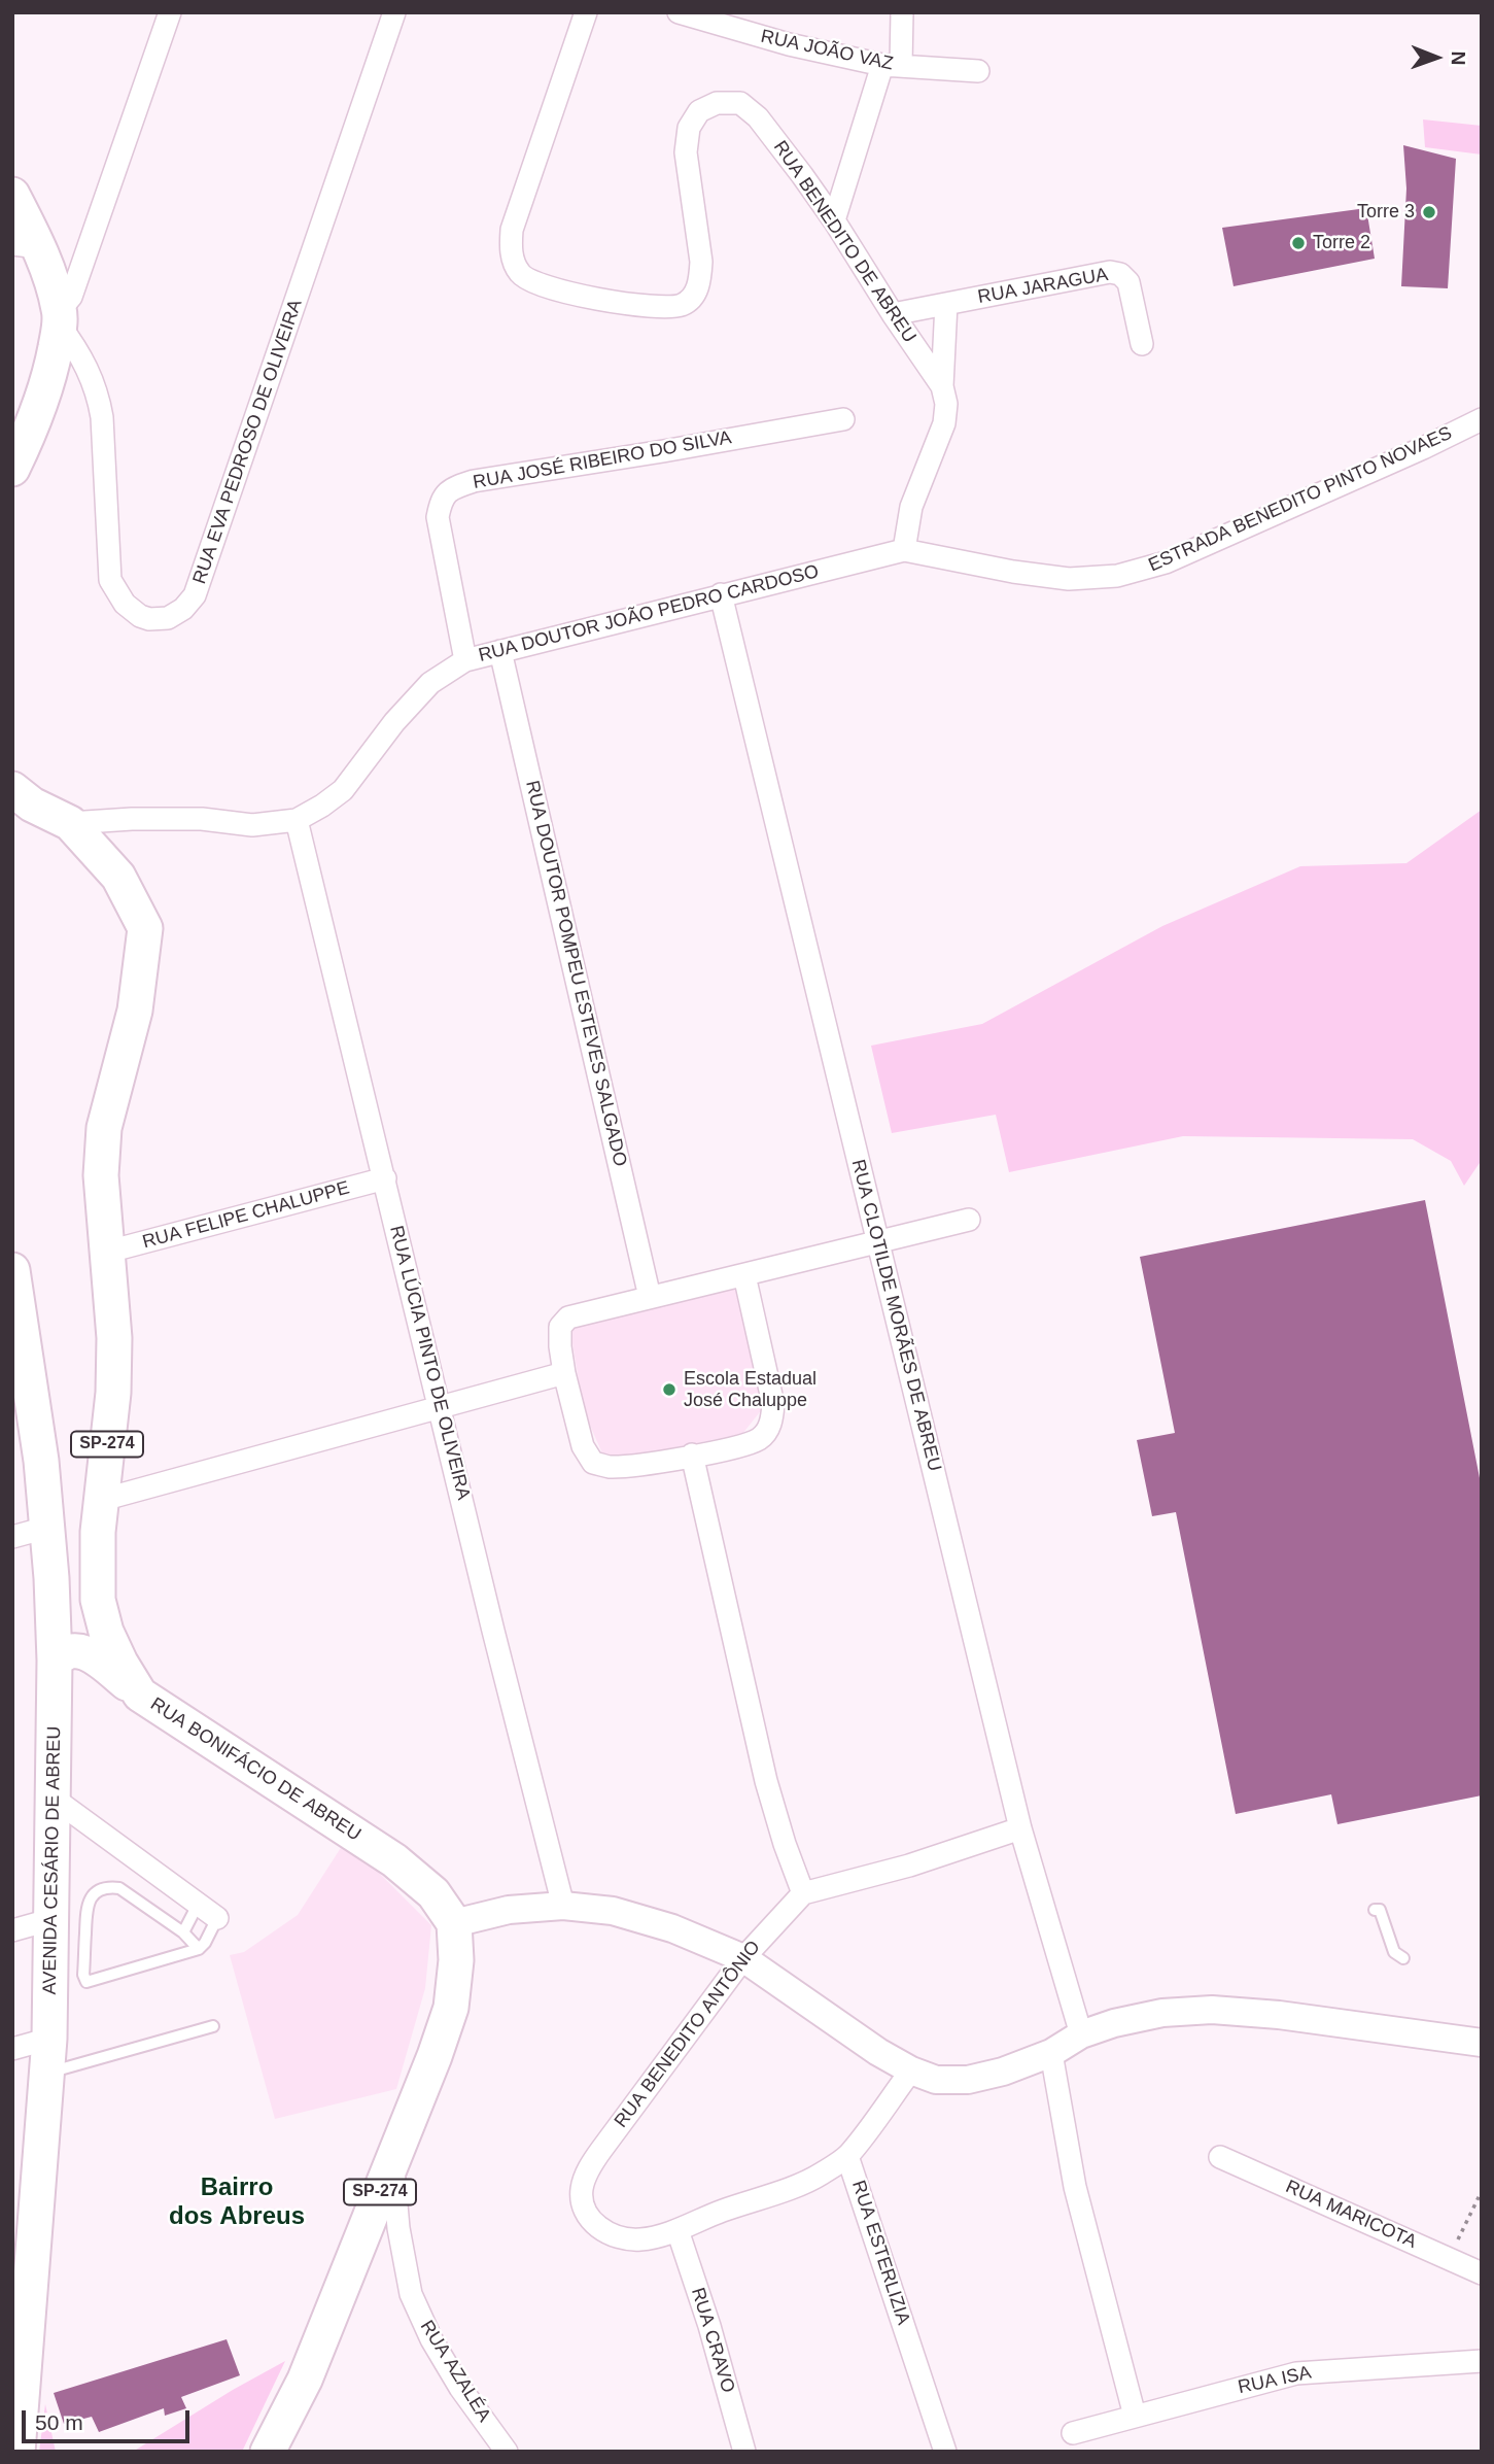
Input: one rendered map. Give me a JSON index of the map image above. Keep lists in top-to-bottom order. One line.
{"streets":{"main road":["SP-274","RUA BONIFÁCIO DE ABREU","AVENIDA CESÁRIO DE ABREU"],"street":["RUA JOÃO VAZ","RUA BENEDITO DE ABREU","RUA JARAGUA","RUA EVA PEDROSO DE OLIVEIRA","RUA JOSÉ RIBEIRO DO SILVA","ESTRADA BENEDITO PINTO NOVAES","RUA DOUTOR JOÃO PEDRO CARDOSO","RUA DOUTOR POMPEU ESTEVES SALGADO","RUA FELIPE CHALUPPE","RUA CLOTILDE MORÃES DE ABREU","RUA LÚCIA PINTO DE OLIVEIRA","RUA BENEDITO ANTÔNIO","RUA MARICOTA","RUA ESTERLIZIA","RUA CRAVO","RUA AZALÉA","RUA ISA"]},"crossings":[["RUA BENEDITO DE ABREU","RUA JARAGUA"],["RUA JOSÉ RIBEIRO DO SILVA","RUA DOUTOR JOÃO PEDRO CARDOSO"],["ESTRADA BENEDITO PINTO NOVAES","RUA DOUTOR JOÃO PEDRO CARDOSO"],["RUA DOUTOR JOÃO PEDRO CARDOSO","RUA DOUTOR POMPEU ESTEVES SALGADO"],["RUA DOUTOR JOÃO PEDRO CARDOSO","RUA CLOTILDE MORÃES DE ABREU"],["RUA DOUTOR JOÃO PEDRO CARDOSO","RUA LÚCIA PINTO DE OLIVEIRA"],["RUA DOUTOR JOÃO PEDRO CARDOSO","RUA BONIFÁCIO DE ABREU"],["RUA FELIPE CHALUPPE","RUA LÚCIA PINTO DE OLIVEIRA"],["RUA FELIPE CHALUPPE","RUA BONIFÁCIO DE ABREU"],["SP-274","RUA BONIFÁCIO DE ABREU"],["SP-274","RUA AZALÉA"],["RUA BENEDITO ANTÔNIO","RUA CRAVO"]],"districts":["Bairro dos Abreus"],"places":["Torre 3","Torre 2","Escola Estadual José Chaluppe"],"scale_bar":"50 m","north":"right"}
